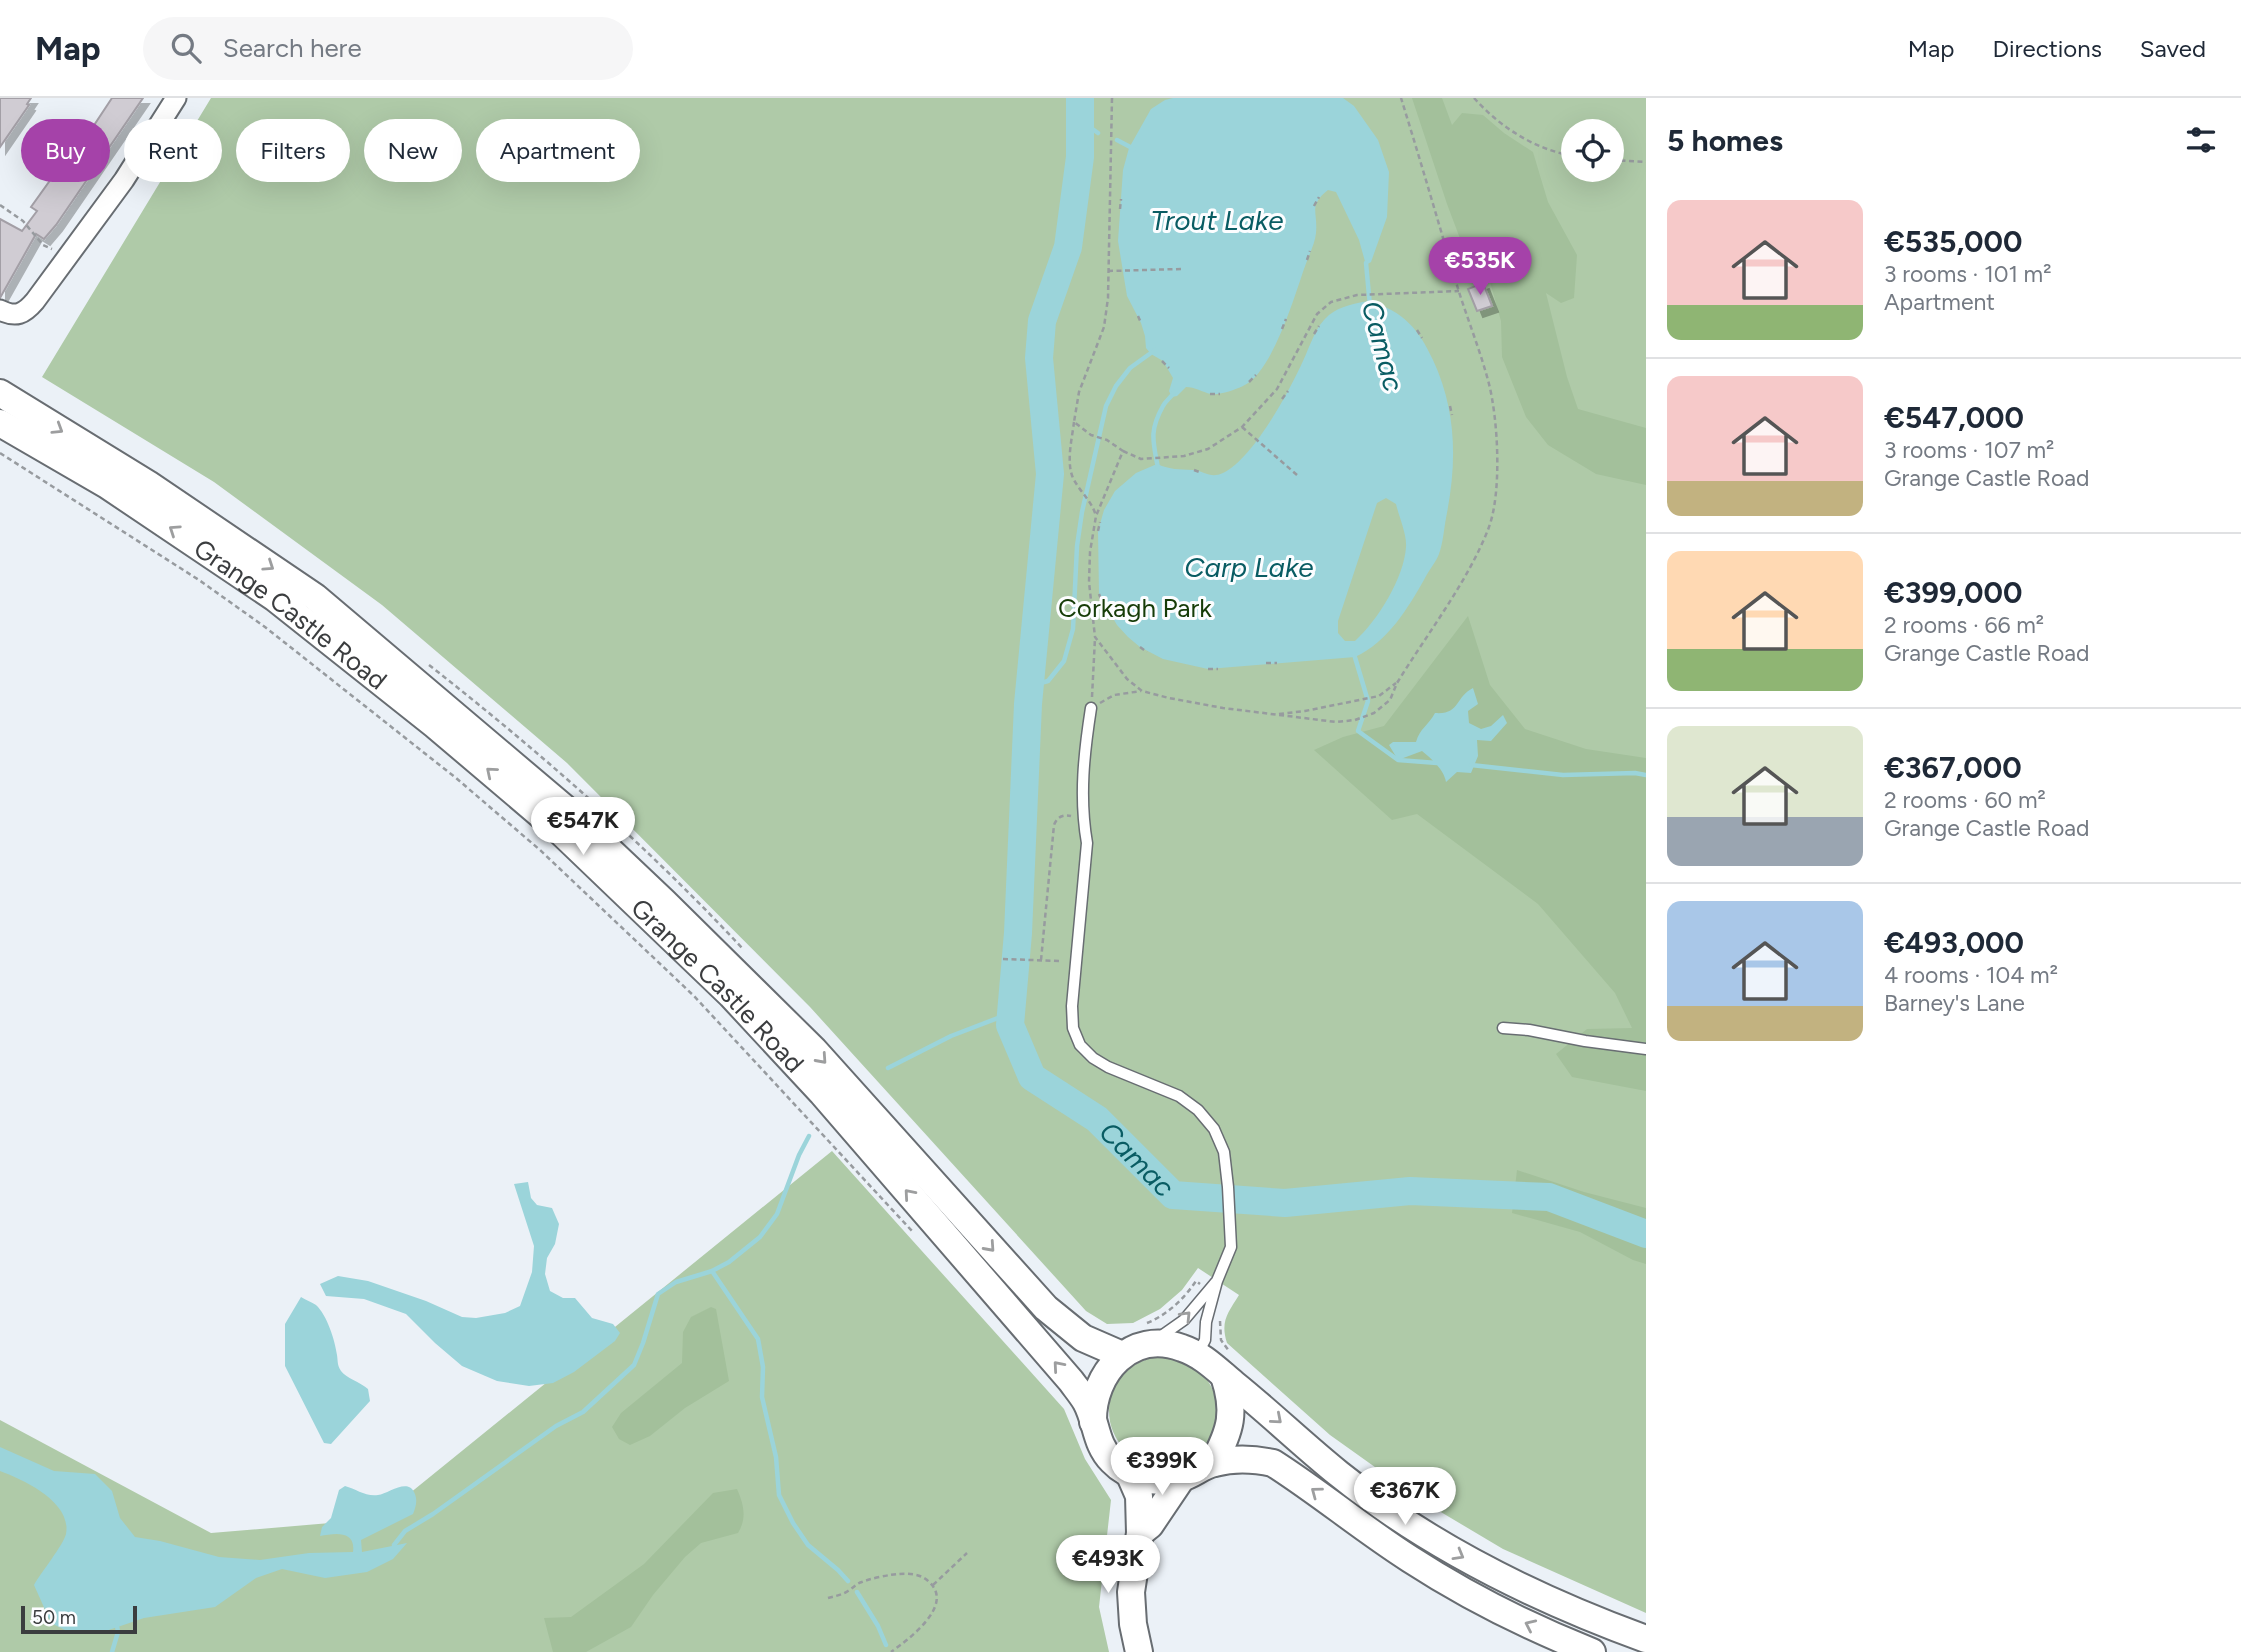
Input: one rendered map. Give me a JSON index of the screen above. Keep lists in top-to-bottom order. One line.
{"streets":{"main road":["Grange Castle Road"]},"water":["Trout Lake","Camac","Carp Lake"],"parks":["Corkagh Park"],"scale_bar":"50 m","page":{"header":"Map","search":"Search here","nav":["Map","Directions","Saved"],"heading":"5 homes","chip":["Buy","Rent","Filters","New","Apartment"],"list":[{"name":"€535,000","note":"3 rooms · 101 m² · Apartment"},{"name":"€547,000","note":"3 rooms · 107 m² · Grange Castle Road"},{"name":"€399,000","note":"2 rooms · 66 m² · Grange Castle Road"},{"name":"€367,000","note":"2 rooms · 60 m² · Grange Castle Road"},{"name":"€493,000","note":"4 rooms · 104 m² · Barney's Lane"}],"price":["€535K","€547K","€399K","€367K","€493K"],"scale":"50 m"}}
